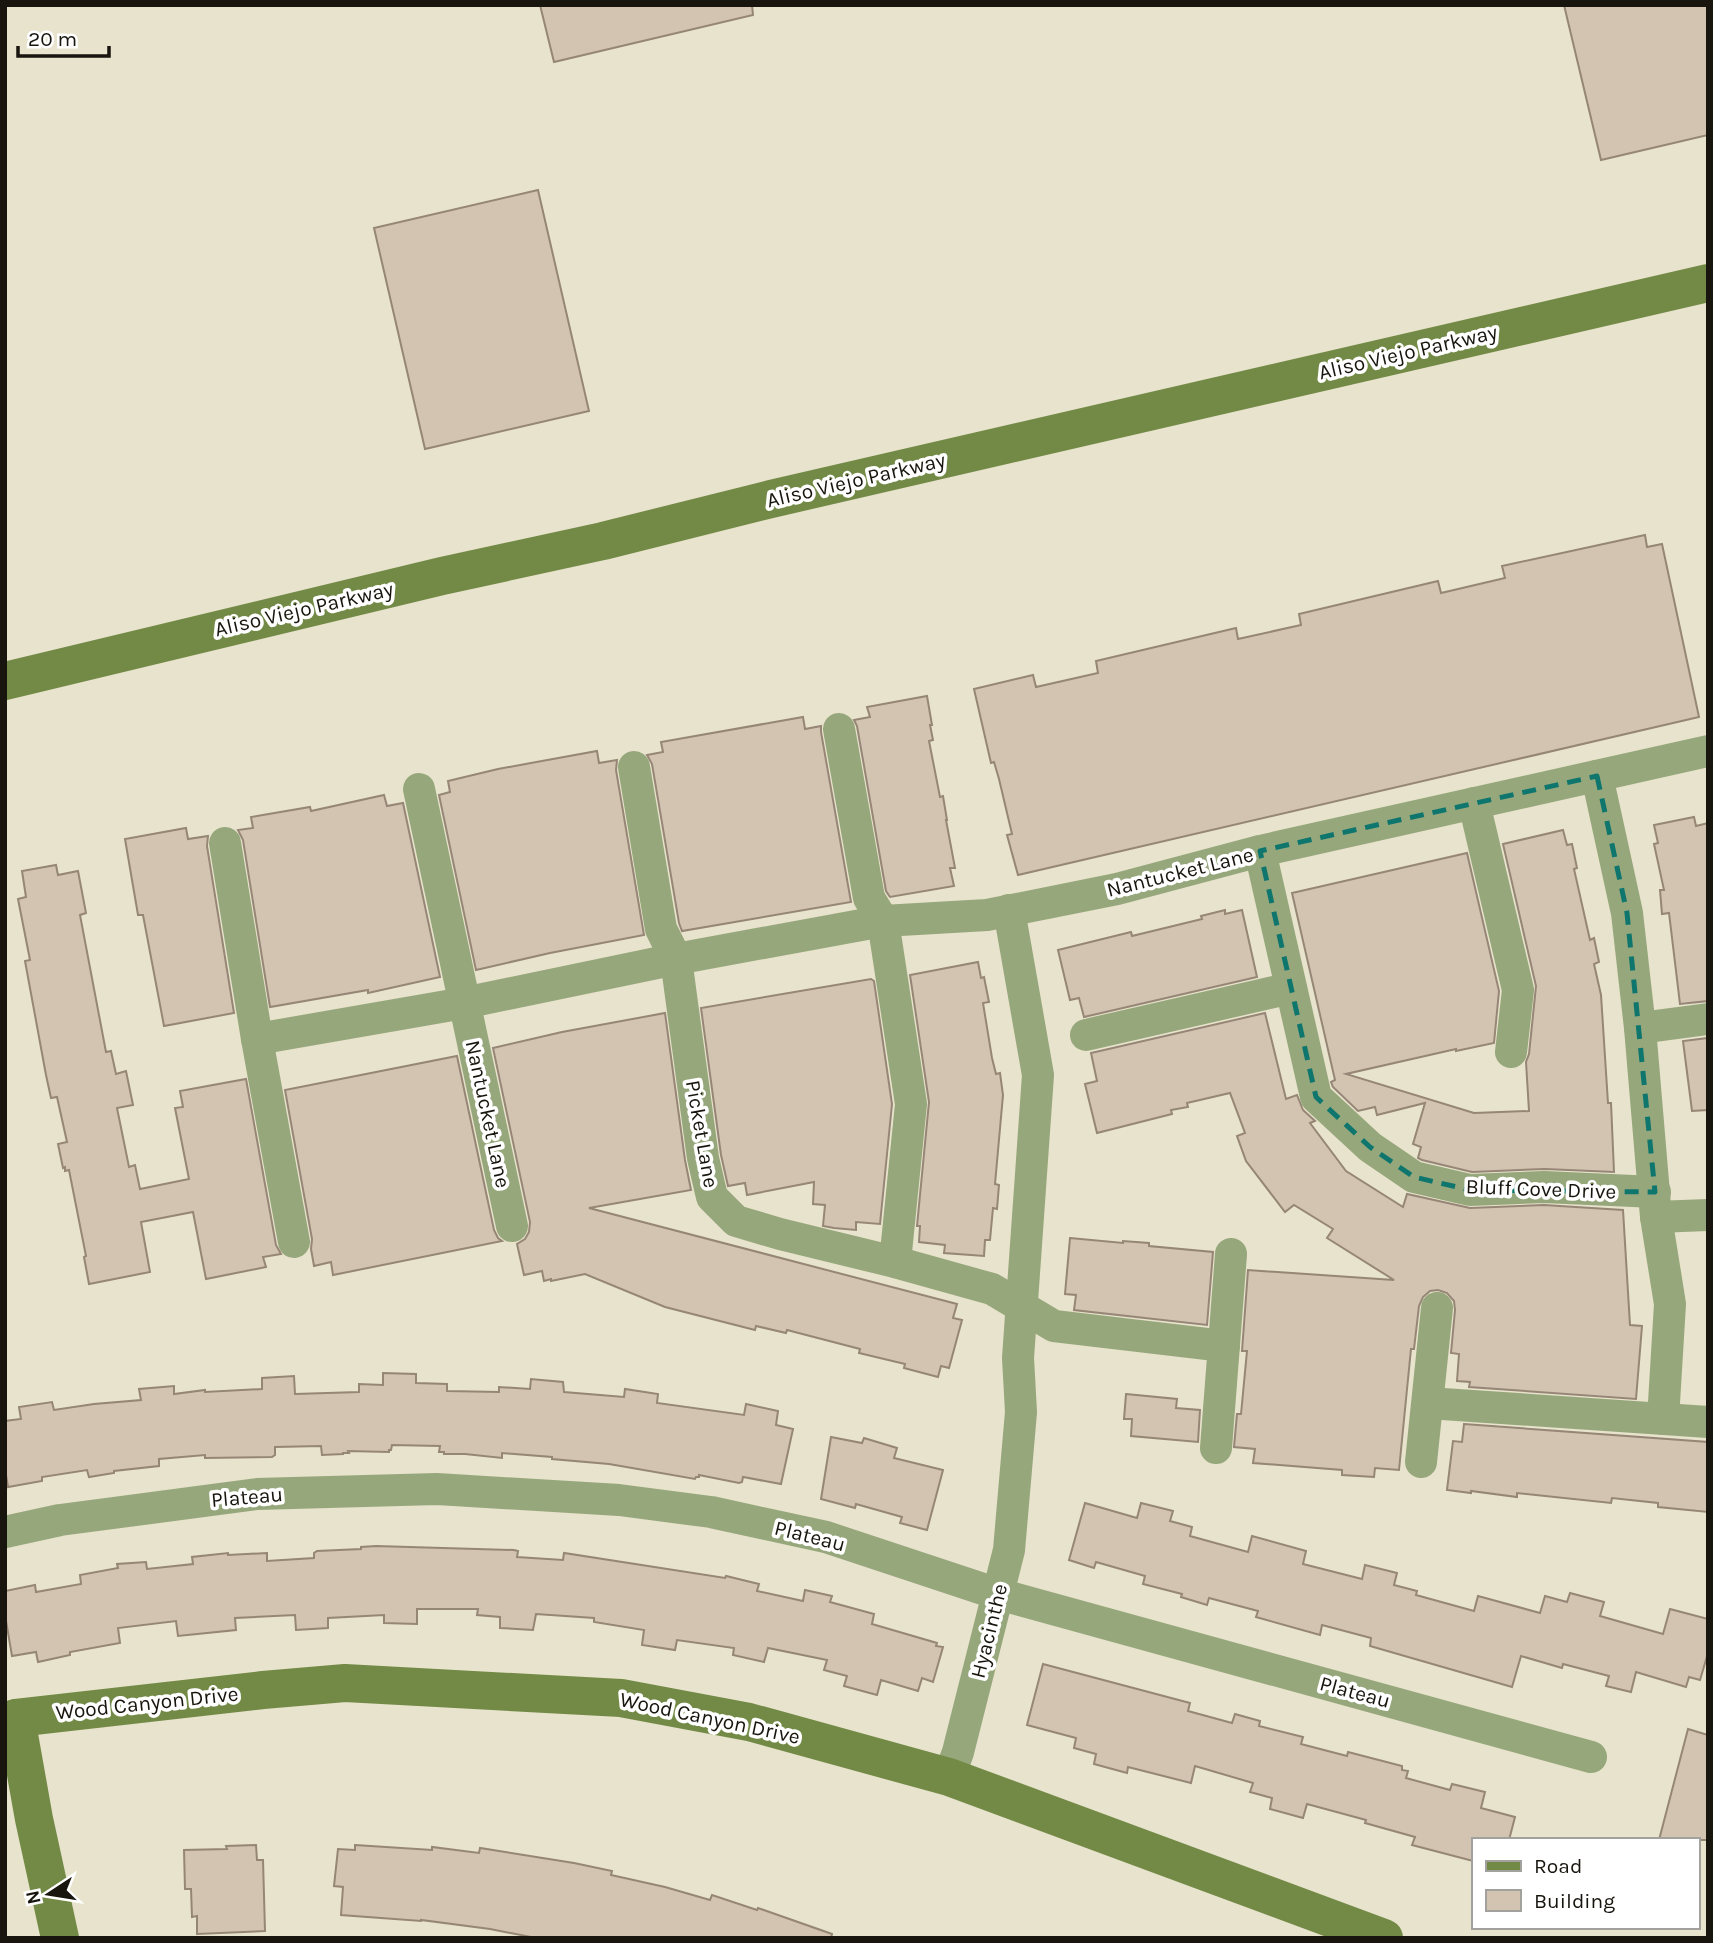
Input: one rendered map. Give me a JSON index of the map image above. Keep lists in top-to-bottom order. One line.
{"streets":{"main road":["Aliso Viejo Parkway","Wood Canyon Drive"],"street":["Nantucket Lane","Picket Lane","Bluff Cove Drive","Plateau","Hyacinthe"]},"crossings":[["Nantucket Lane","Picket Lane"],["Nantucket Lane","Bluff Cove Drive"],["Picket Lane","Hyacinthe"],["Plateau","Hyacinthe"],["Hyacinthe","Wood Canyon Drive"]],"legend":["Road","Building"],"scale_bar":"20 m","north":"left"}
